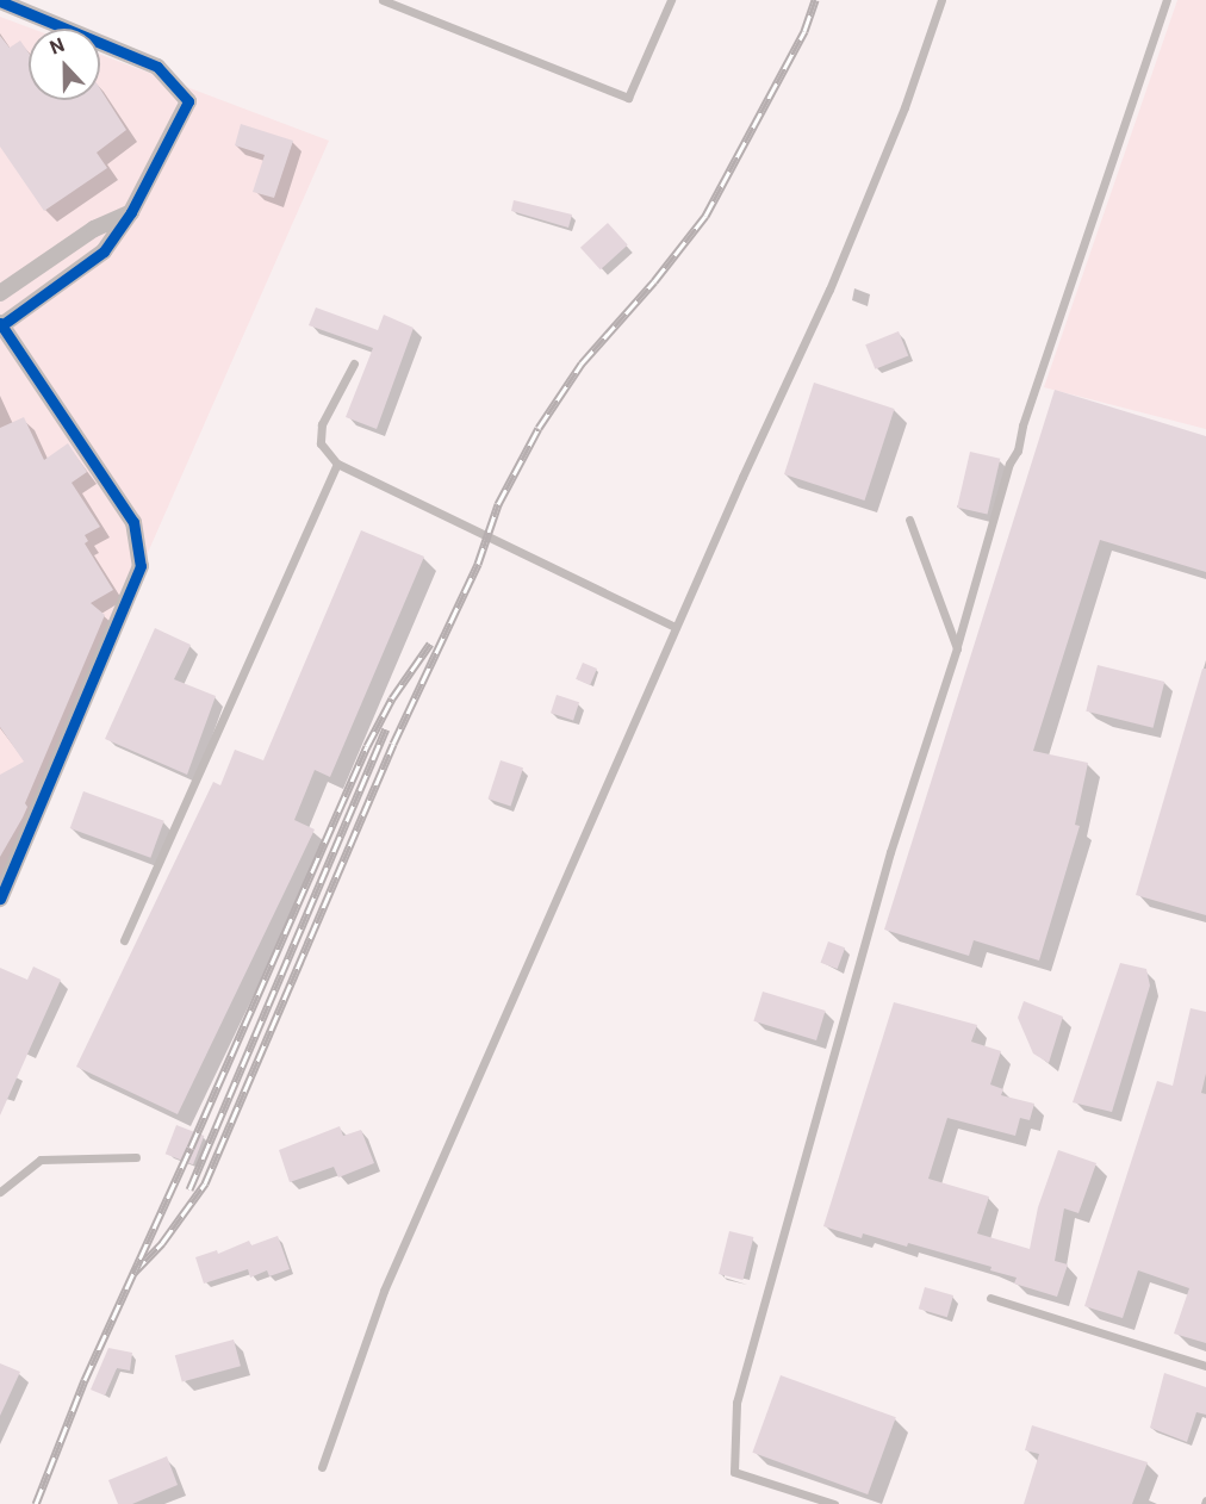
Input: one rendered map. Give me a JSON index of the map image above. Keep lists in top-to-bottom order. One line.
{"north":"top"}
